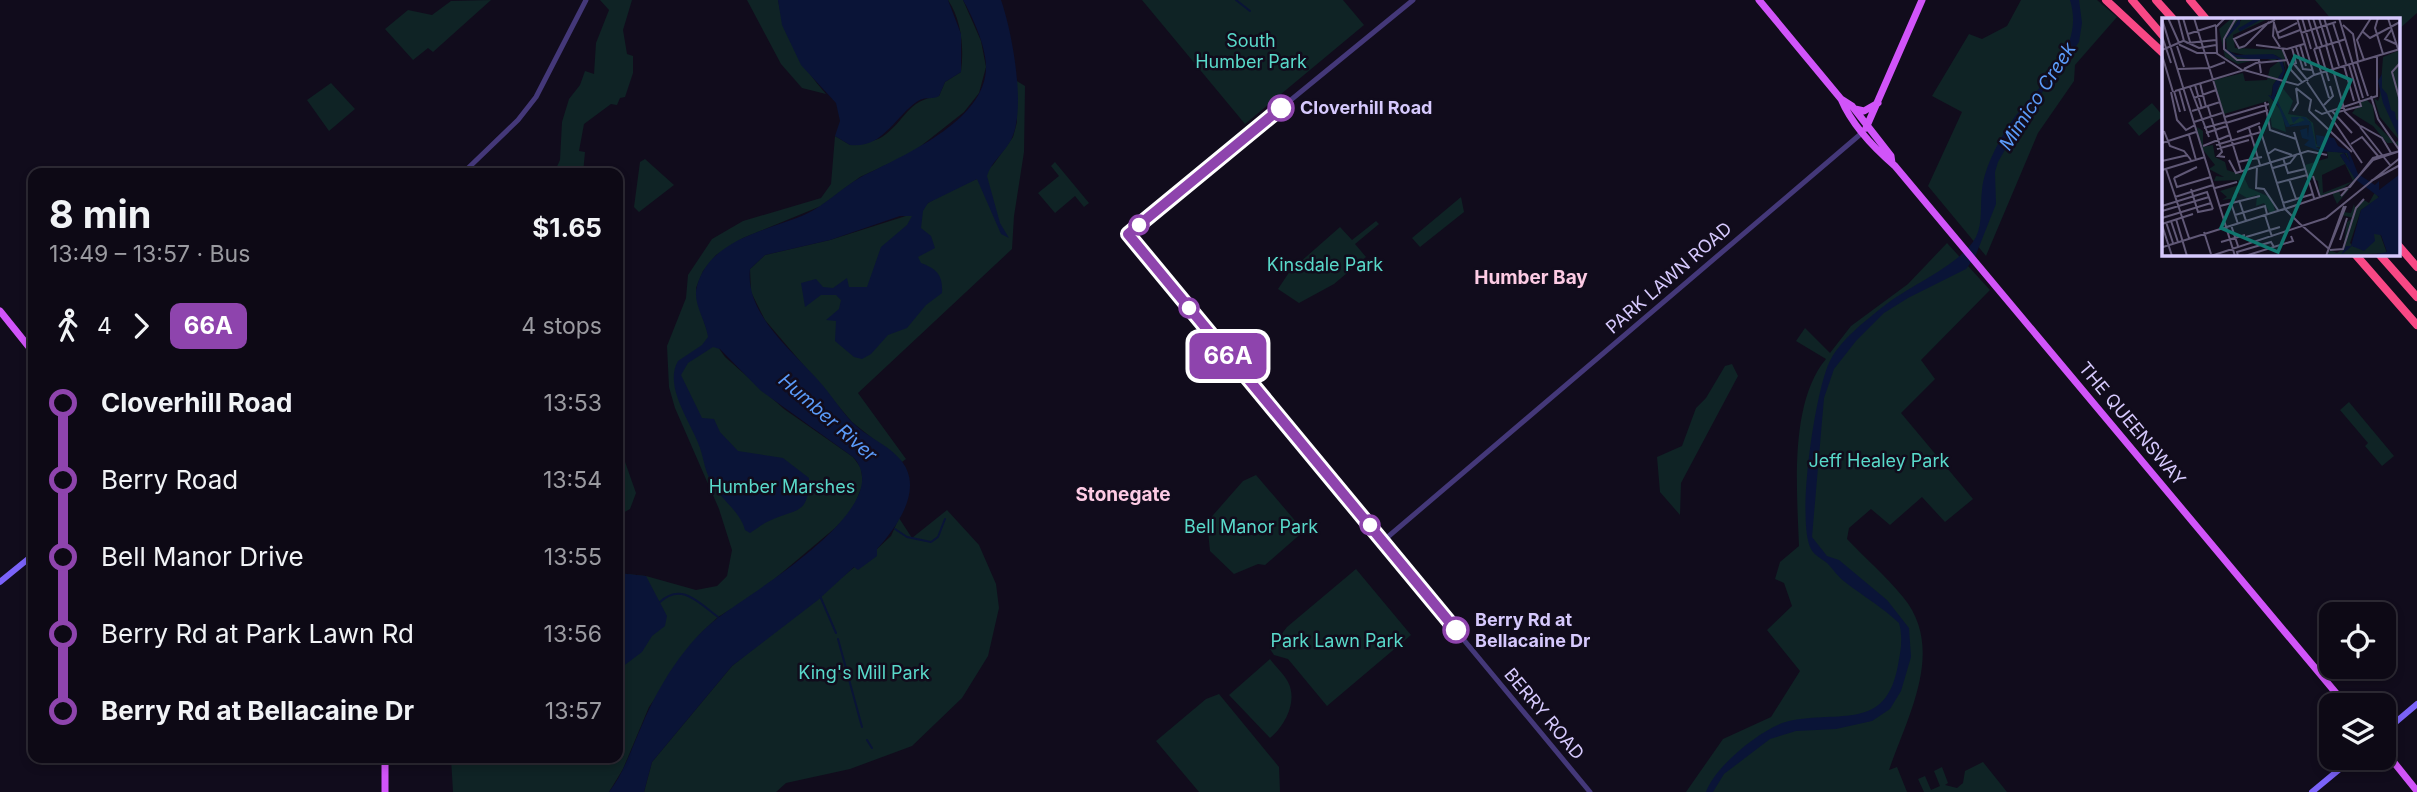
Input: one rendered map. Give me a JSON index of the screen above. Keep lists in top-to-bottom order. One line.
{"streets":{"main road":["PARK LAWN ROAD","THE QUEENSWAY"],"street":["BERRY ROAD"]},"crossings":[["PARK LAWN ROAD","THE QUEENSWAY"],["PARK LAWN ROAD","BERRY ROAD"]],"districts":["Humber Bay","Stonegate"],"water":["Mimico Creek","Humber River"],"parks":["South Humber Park","Kinsdale Park","Jeff Healey Park","Humber Marshes","Bell Manor Park","Park Lawn Park","King's Mill Park"],"places":["Cloverhill Road","Berry Rd at Bellacaine Dr"],"lines":["bus line 66A"],"page":{"on_map":"66A","heading":["8 min","13:49 – 13:57 · Bus","$1.65"],"legs":["4","66A","4 stops"],"list":[{"name":"Cloverhill Road","value":"13:53"},{"name":"Berry Road","value":"13:54"},{"name":"Bell Manor Drive","value":"13:55"},{"name":"Berry Rd at Park Lawn Rd","value":"13:56"},{"name":"Berry Rd at Bellacaine Dr","value":"13:57"}]}}
